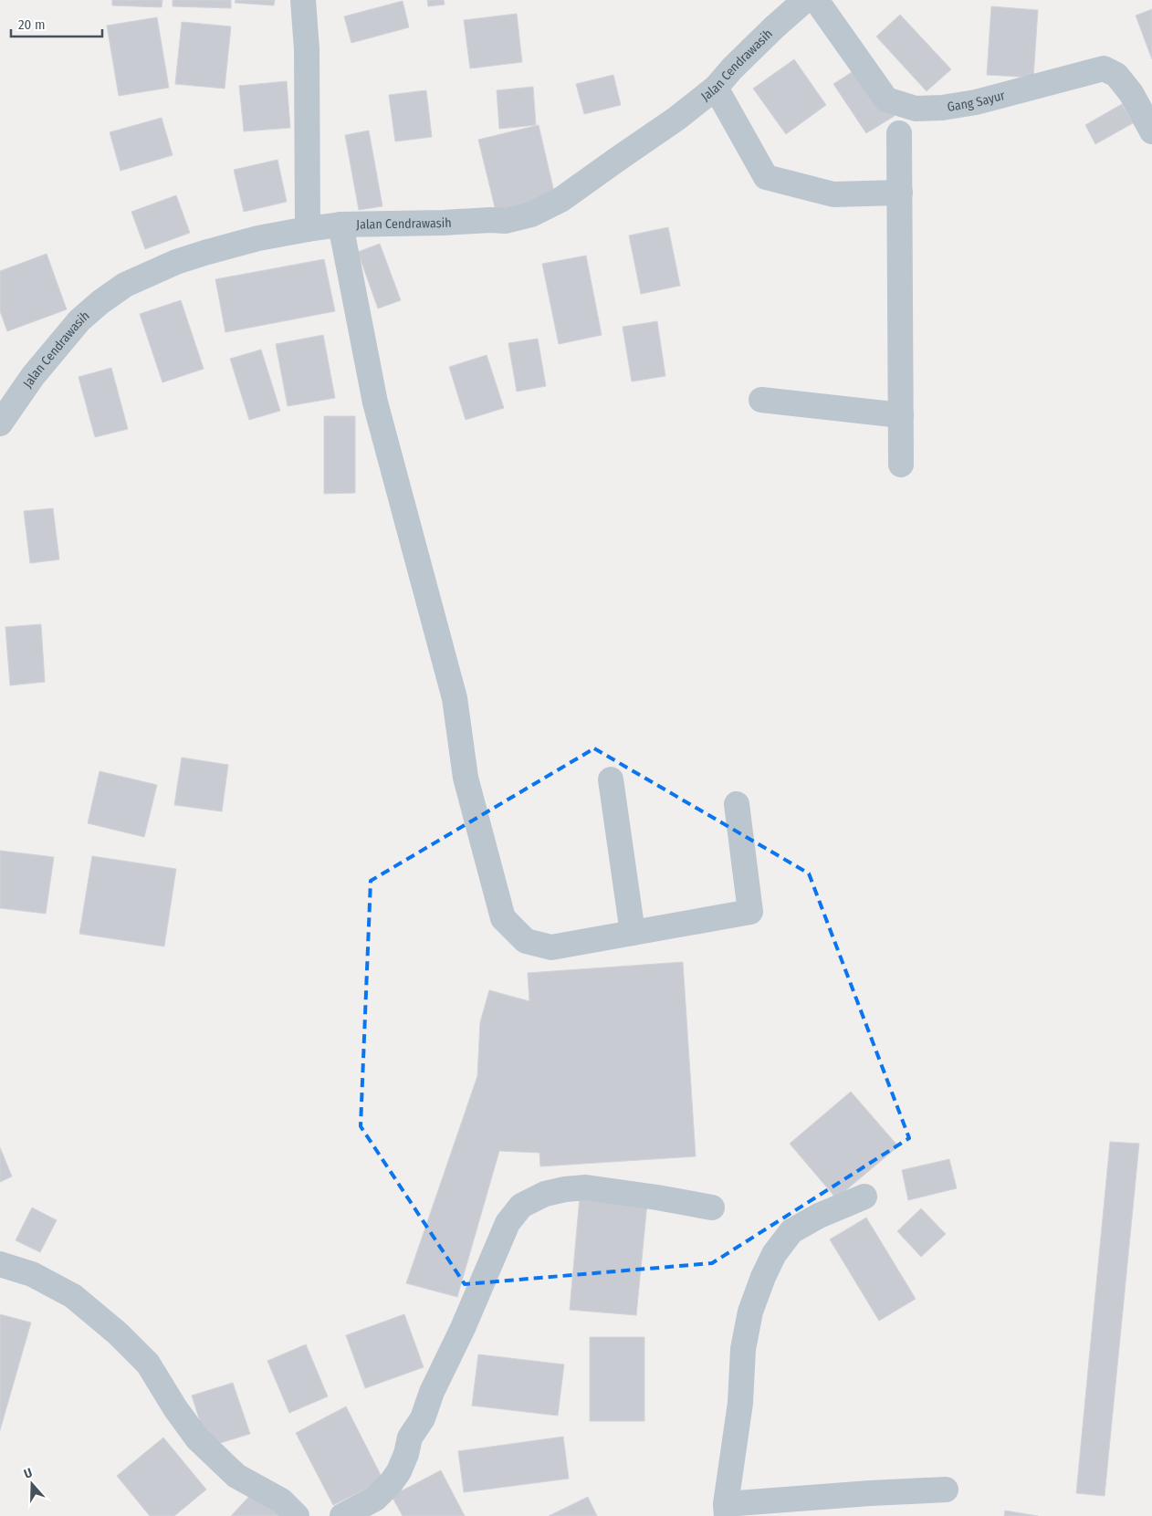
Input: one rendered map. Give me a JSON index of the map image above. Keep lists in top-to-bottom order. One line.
{"streets":{"street":["Jalan Cendrawasih","Gang Sayur"]},"scale_bar":"20 m","north":"top"}
